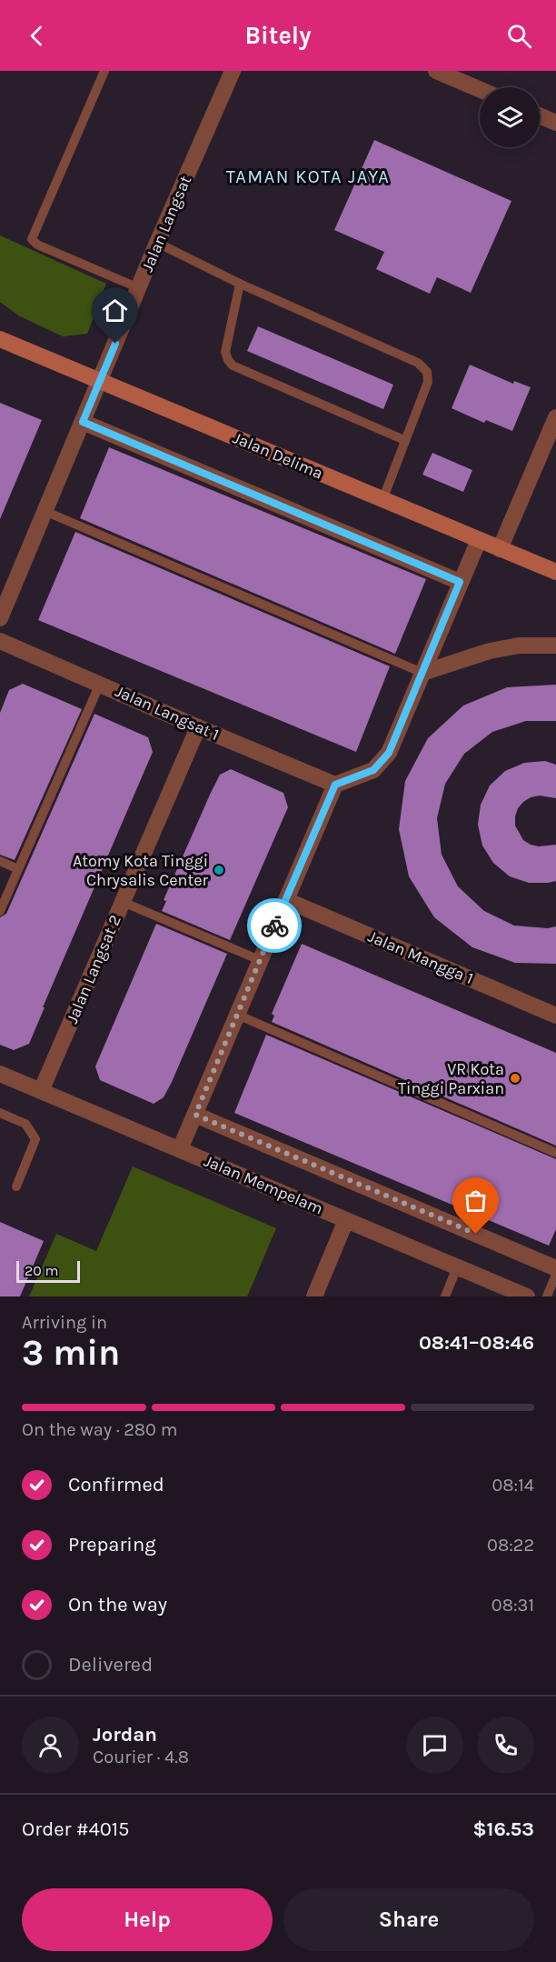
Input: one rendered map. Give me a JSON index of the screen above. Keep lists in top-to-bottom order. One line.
{"streets":{"street":["Jalan Langsat","Jalan Delima","Jalan Langsat 1","Jalan Mangga 1","Jalan Langsat 2","Jalan Mempelam"]},"crossings":[["Jalan Langsat","Jalan Delima"],["Jalan Langsat 1","Jalan Langsat 2"],["Jalan Langsat 2","Jalan Mempelam"]],"districts":["TAMAN KOTA JAYA"],"places":["Atomy Kota Tinggi Chrysalis Center","VR Kota Tinggi Parxian"],"scale_bar":"20 m","page":{"header":"Bitely","scale":"20 m","heading":["3 min","Arriving in","08:41–08:46"],"panel":["Jordan","Courier · 4.8","Order #4015","$16.53"],"bar":"On the way · 280 m","list":[["Confirmed","08:14"],["Preparing","08:22"],["On the way","08:31"],"Delivered"],"buttons":["Help","Share"]}}
